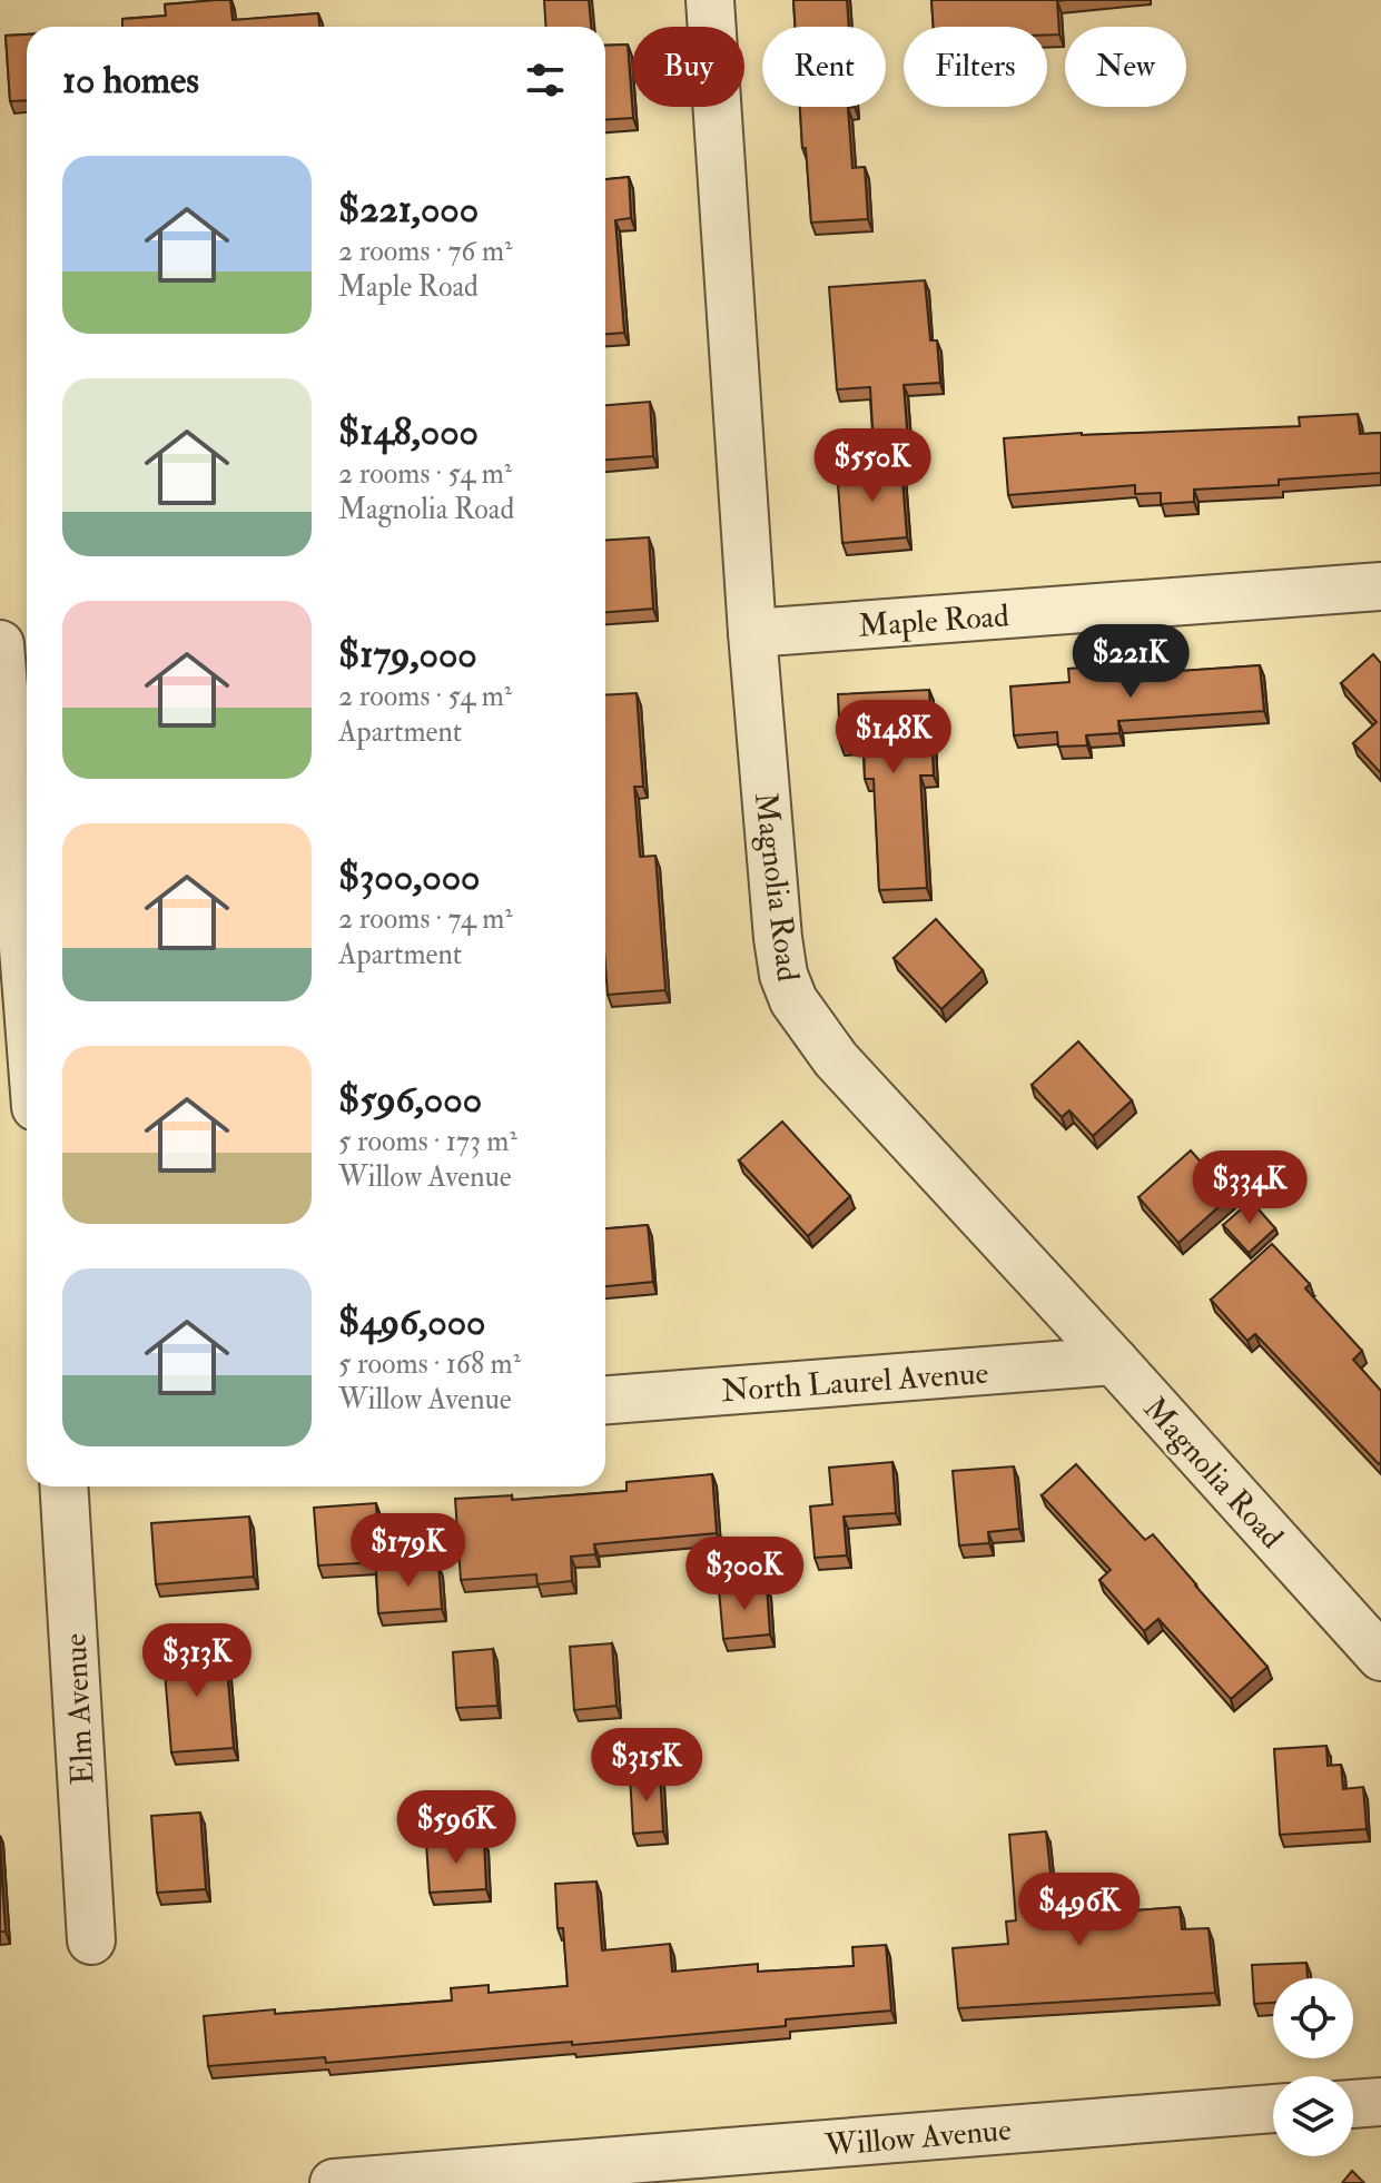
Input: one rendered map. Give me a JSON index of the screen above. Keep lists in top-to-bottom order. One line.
{"streets":{"street":["Maple Road","Magnolia Road","North Laurel Avenue","Elm Avenue","Willow Avenue"]},"crossings":[["Maple Road","Magnolia Road"],["Magnolia Road","North Laurel Avenue"]],"page":{"chip":["Buy","Rent","Filters","New"],"heading":"10 homes","list":[{"name":"$221,000","note":"2 rooms · 76 m² · Maple Road"},{"name":"$148,000","note":"2 rooms · 54 m² · Magnolia Road"},{"name":"$179,000","note":"2 rooms · 54 m² · Apartment"},{"name":"$300,000","note":"2 rooms · 74 m² · Apartment"},{"name":"$596,000","note":"5 rooms · 173 m² · Willow Avenue"},{"name":"$496,000","note":"5 rooms · 168 m² · Willow Avenue"}],"price":["$550K","$221K","$148K","$334K","$179K","$300K","$313K","$315K","$596K","$496K"]}}
